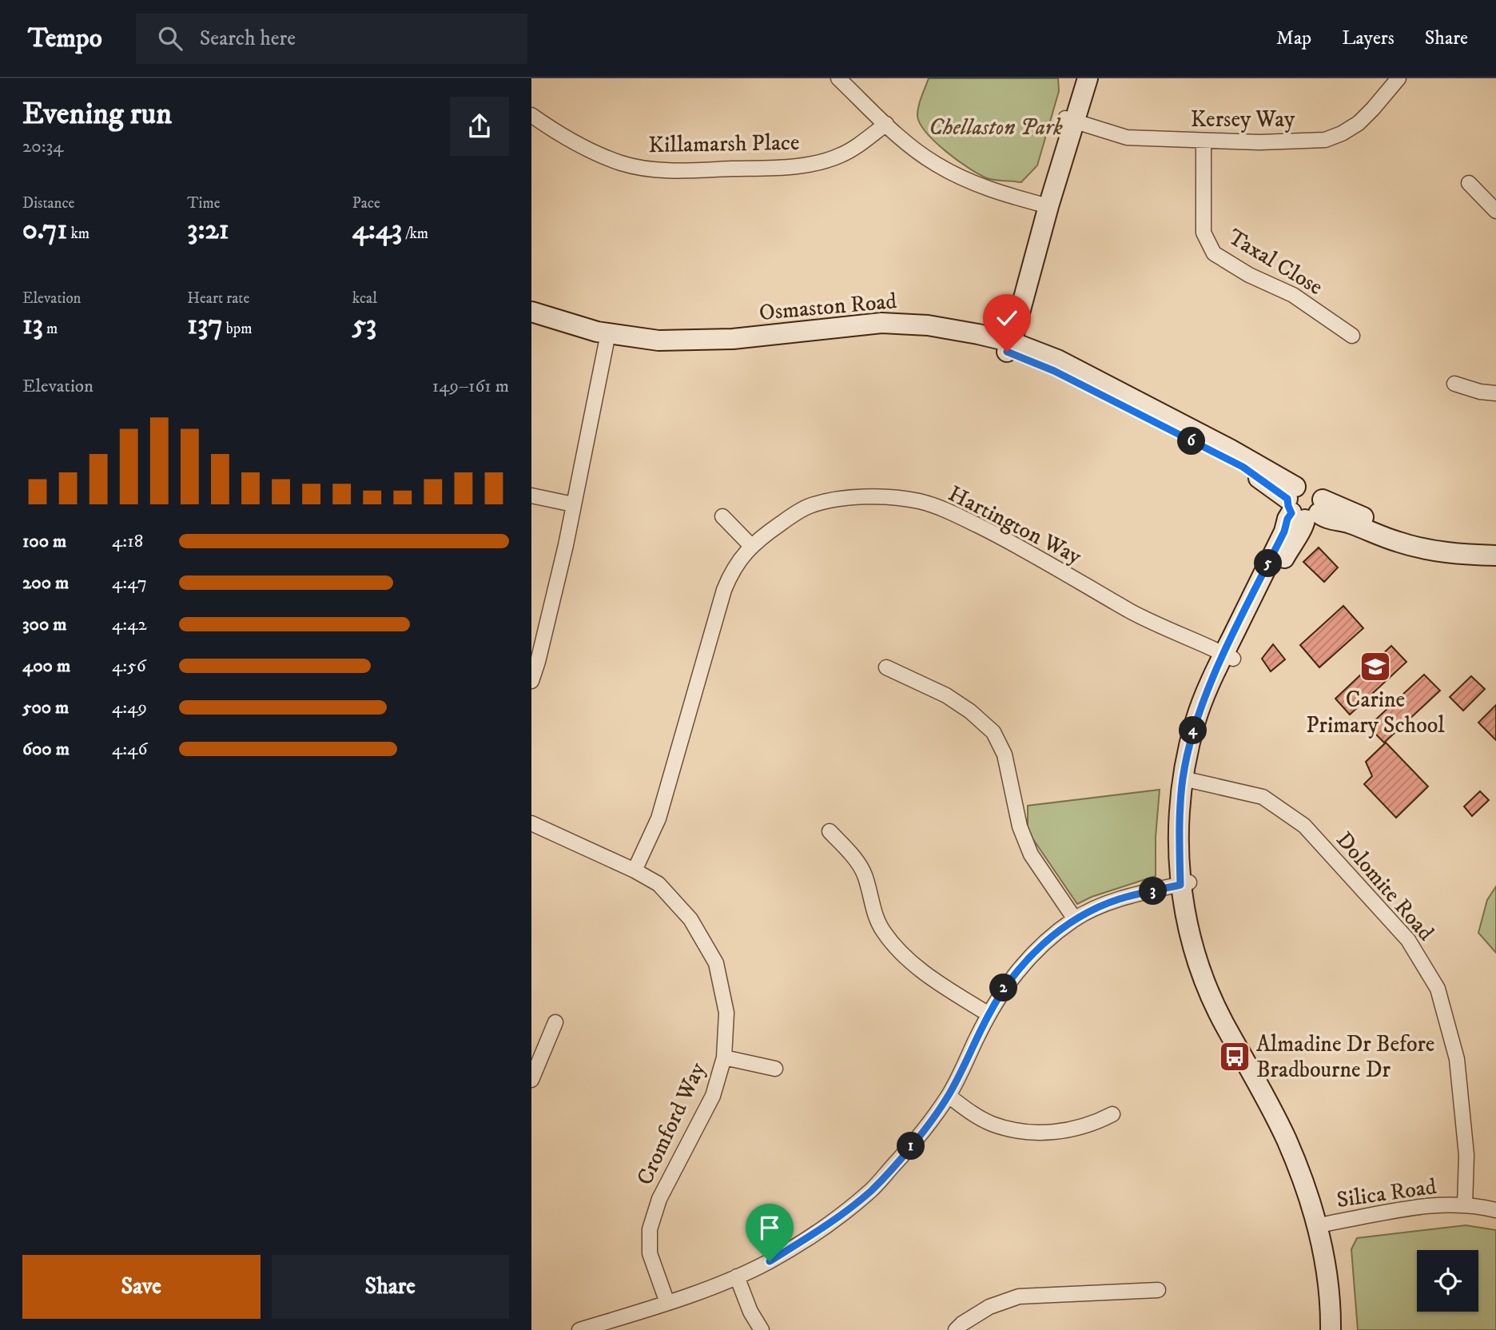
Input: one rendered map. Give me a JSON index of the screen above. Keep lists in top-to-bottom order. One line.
{"streets":{"street":["Kersey Way","Killamarsh Place","Taxal Close","Osmaston Road","Hartington Way","Dolomite Road","Cromford Way","Silica Road"]},"crossings":[["Kersey Way","Taxal Close"],["Hartington Way","Cromford Way"],["Dolomite Road","Silica Road"]],"parks":["Chellaston Park"],"places":{"school or university":["Carine Primary School"],"bus stop":["Almadine Dr Before Bradbourne Dr"]},"page":{"header":"Tempo","search":"Search here","nav":["Map","Layers","Share"],"heading":["Evening run","20:34"],"stats":[["Distance","0.71 km"],["Time","3:21"],["Pace","4:43 /km"],["Elevation","13 m"],["Heart rate","137 bpm"],["kcal","53"]],"chart":["Elevation","149–161 m"],"pins":["6","5","4","3","2","1"],"list":[{"name":"100 m","note":"4:18"},{"name":"200 m","note":"4:47"},{"name":"300 m","note":"4:42"},{"name":"400 m","note":"4:56"},{"name":"500 m","note":"4:49"},{"name":"600 m","note":"4:46"}],"buttons":["Save","Share"]}}
